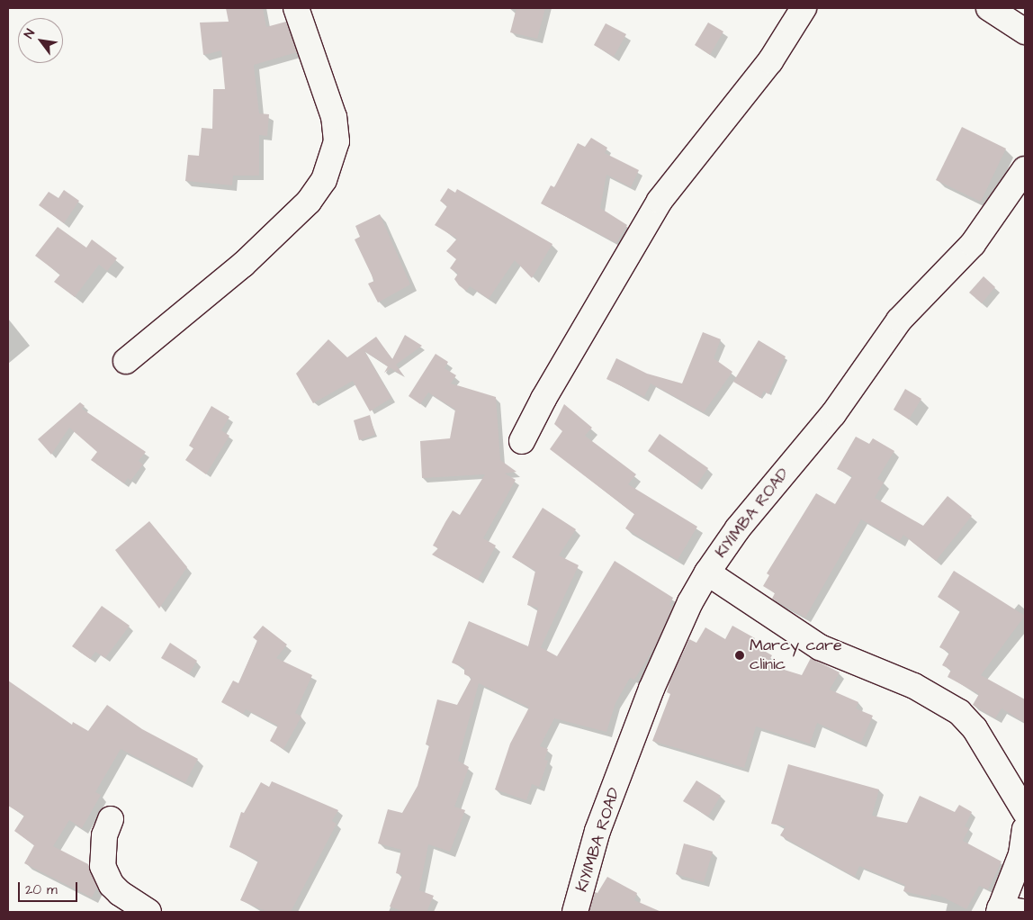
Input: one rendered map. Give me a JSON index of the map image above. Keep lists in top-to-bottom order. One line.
{"streets":{"street":["KIYIMBA ROAD"]},"places":["Marcy care clinic"],"scale_bar":"20 m","north":"top left"}
